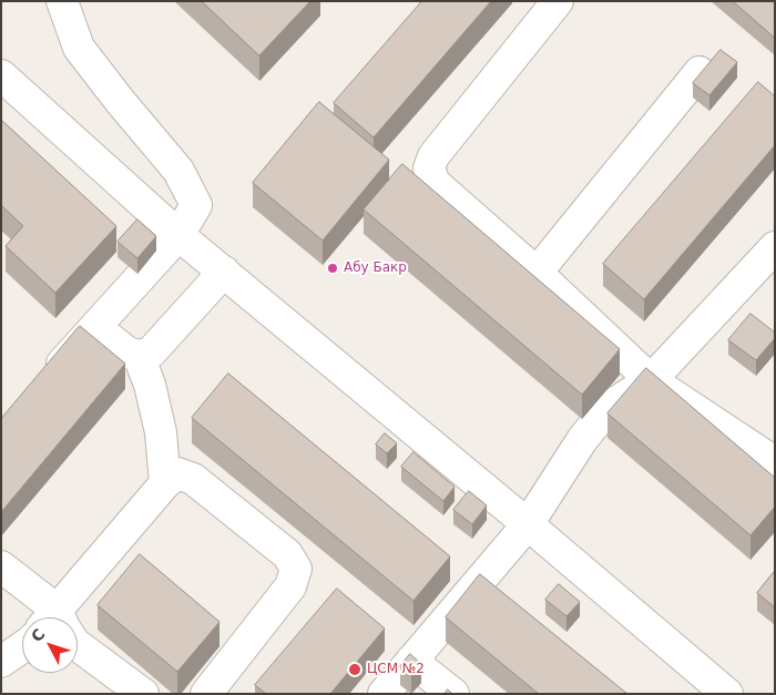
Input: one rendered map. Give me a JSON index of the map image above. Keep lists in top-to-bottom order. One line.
{"places":["Абу Бакр","ЦСМ №2"],"north":"top left"}
